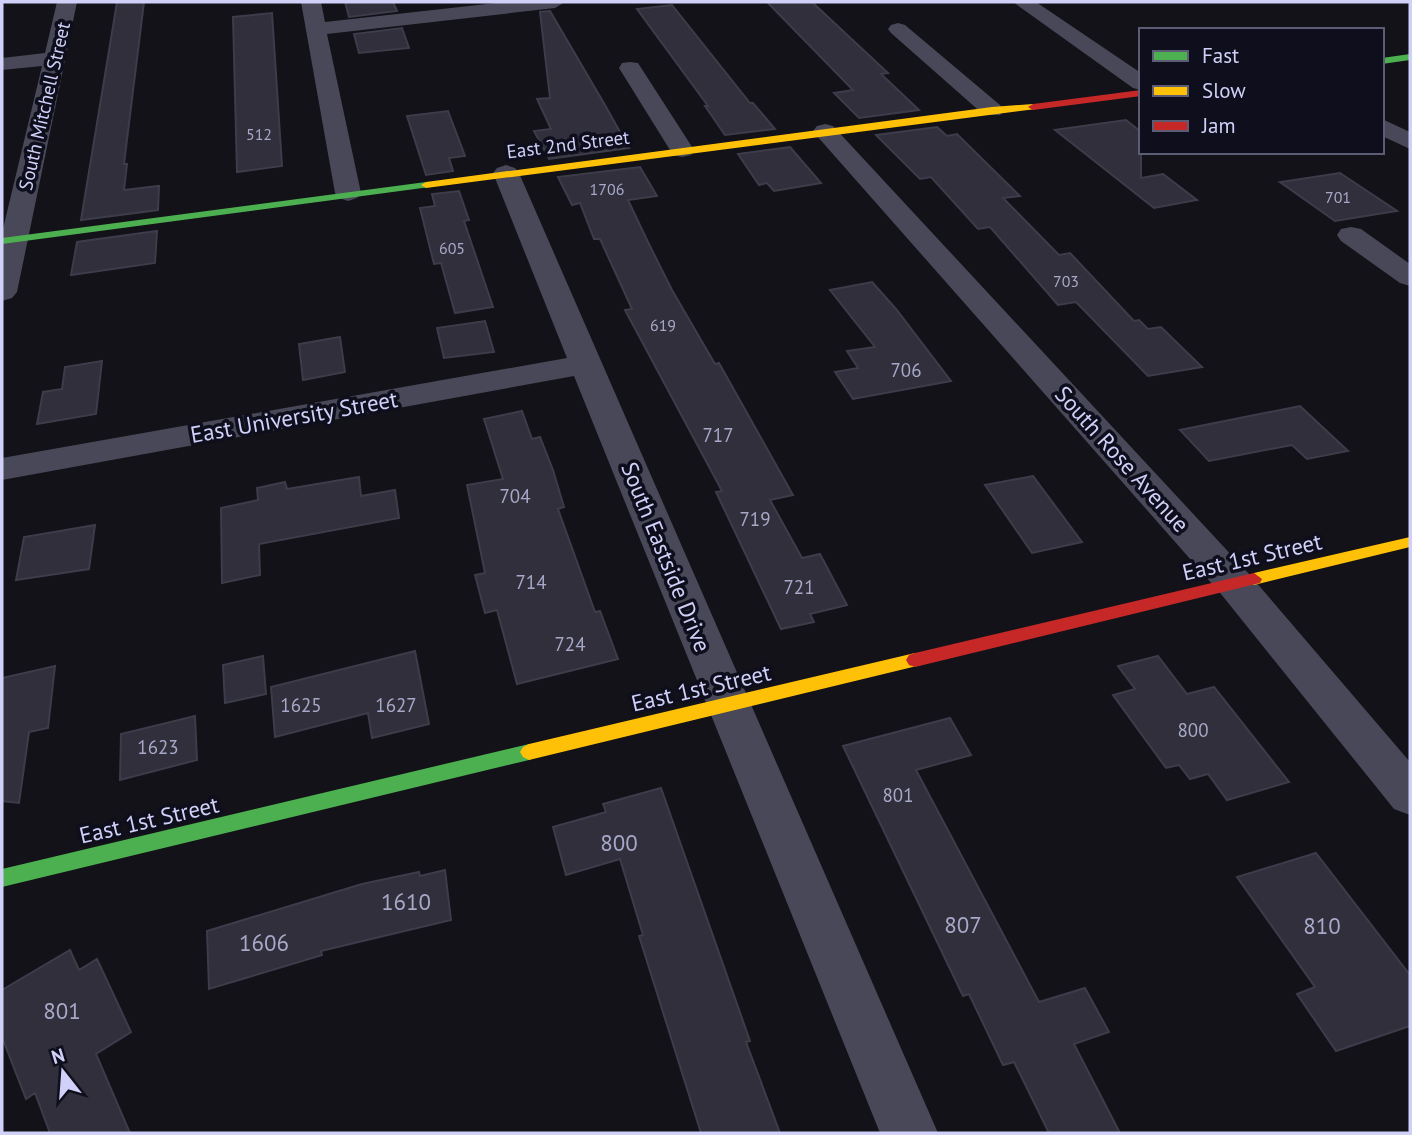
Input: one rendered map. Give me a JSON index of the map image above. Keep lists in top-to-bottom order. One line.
{"streets":{"street":["South Mitchell Street","East 2nd Street","East University Street","South Rose Avenue","South Eastside Drive","East 1st Street"]},"crossings":[["South Mitchell Street","East 2nd Street"],["East 2nd Street","South Rose Avenue"],["East 2nd Street","South Eastside Drive"],["East University Street","South Eastside Drive"],["South Rose Avenue","East 1st Street"],["South Eastside Drive","East 1st Street"]],"house_numbers":["512","1706","701","605","703","619","706","717","704","719","714","721","724","1625","1627","800","1623","801","800","1610","807","810","1606","801"],"legend":["Fast","Slow","Jam"],"north":"top"}
